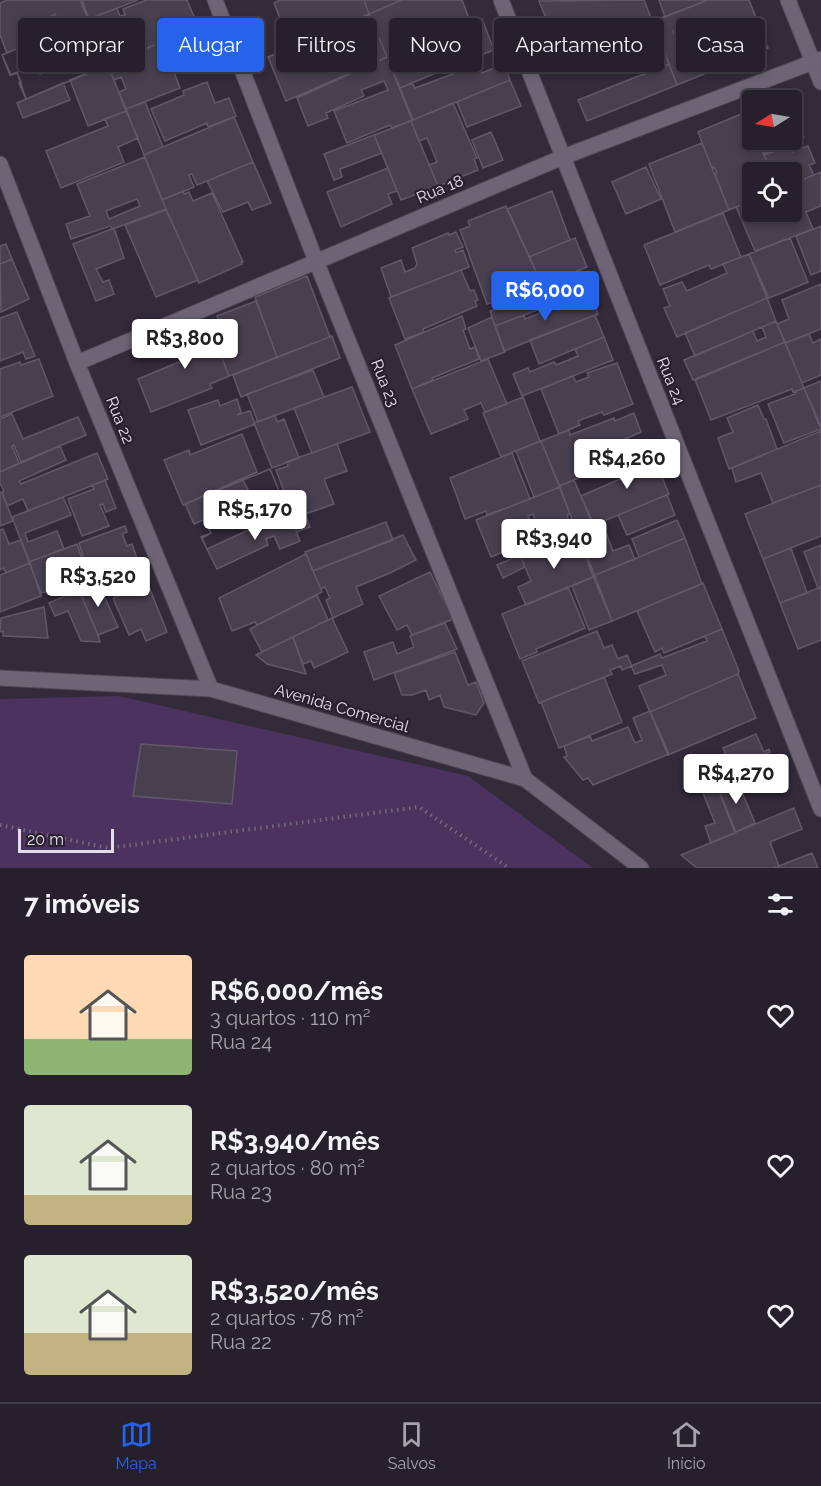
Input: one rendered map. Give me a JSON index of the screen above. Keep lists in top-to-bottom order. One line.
{"streets":{"street":["Rua 18","Rua 24","Rua 23","Rua 22","Avenida Comercial"]},"crossings":[["Rua 18","Rua 24"],["Rua 18","Rua 23"],["Rua 18","Rua 22"],["Rua 23","Avenida Comercial"],["Rua 22","Avenida Comercial"]],"scale_bar":"20 m","north":"left","page":{"chip":["Comprar","Alugar","Filtros","Novo","Apartamento","Casa"],"price":["R$6,000","R$3,800","R$4,260","R$5,170","R$3,940","R$3,520","R$4,270"],"scale":"20 m","heading":"7 imóveis","list":[{"name":"R$6,000/mês","note":"3 quartos · 110 m² · Rua 24"},{"name":"R$3,940/mês","note":"2 quartos · 80 m² · Rua 23"},{"name":"R$3,520/mês","note":"2 quartos · 78 m² · Rua 22"}],"tabs":["Mapa","Salvos","Início"]}}
